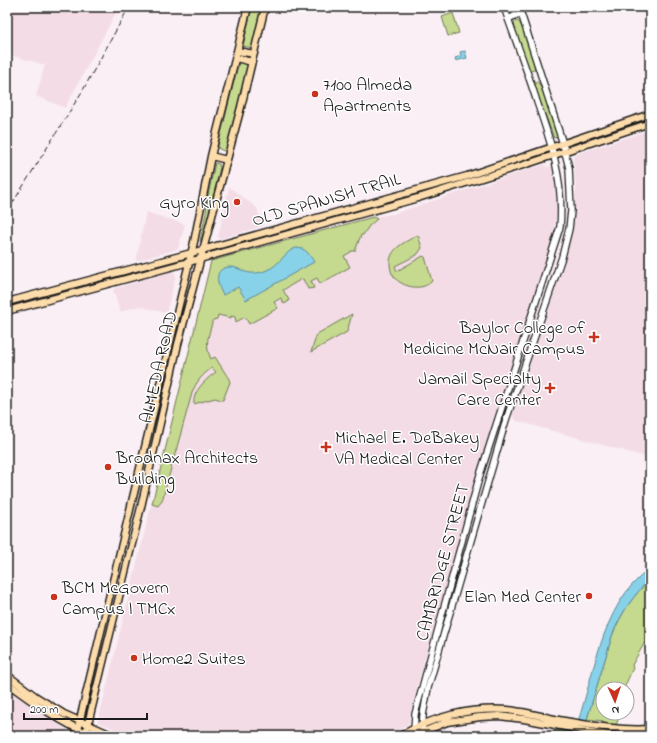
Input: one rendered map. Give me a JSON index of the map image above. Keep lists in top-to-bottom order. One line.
{"streets":{"main road":["OLD SPANISH TRAIL","ALMEDA ROAD"],"street":["CAMBRIDGE STREET"]},"crossings":[["OLD SPANISH TRAIL","ALMEDA ROAD"],["OLD SPANISH TRAIL","CAMBRIDGE STREET"]],"places":{"other":["7100 Almeda Apartments","Gyro King","Brodnax Architects Building","Elan Med Center","BCM McGovern Campus | TMCx","Home2 Suites"],"health":["Baylor College of Medicine McNair Campus","Jamail Specialty Care Center","Michael E. DeBakey VA Medical Center"]},"scale_bar":"200 m","north":"bottom"}
